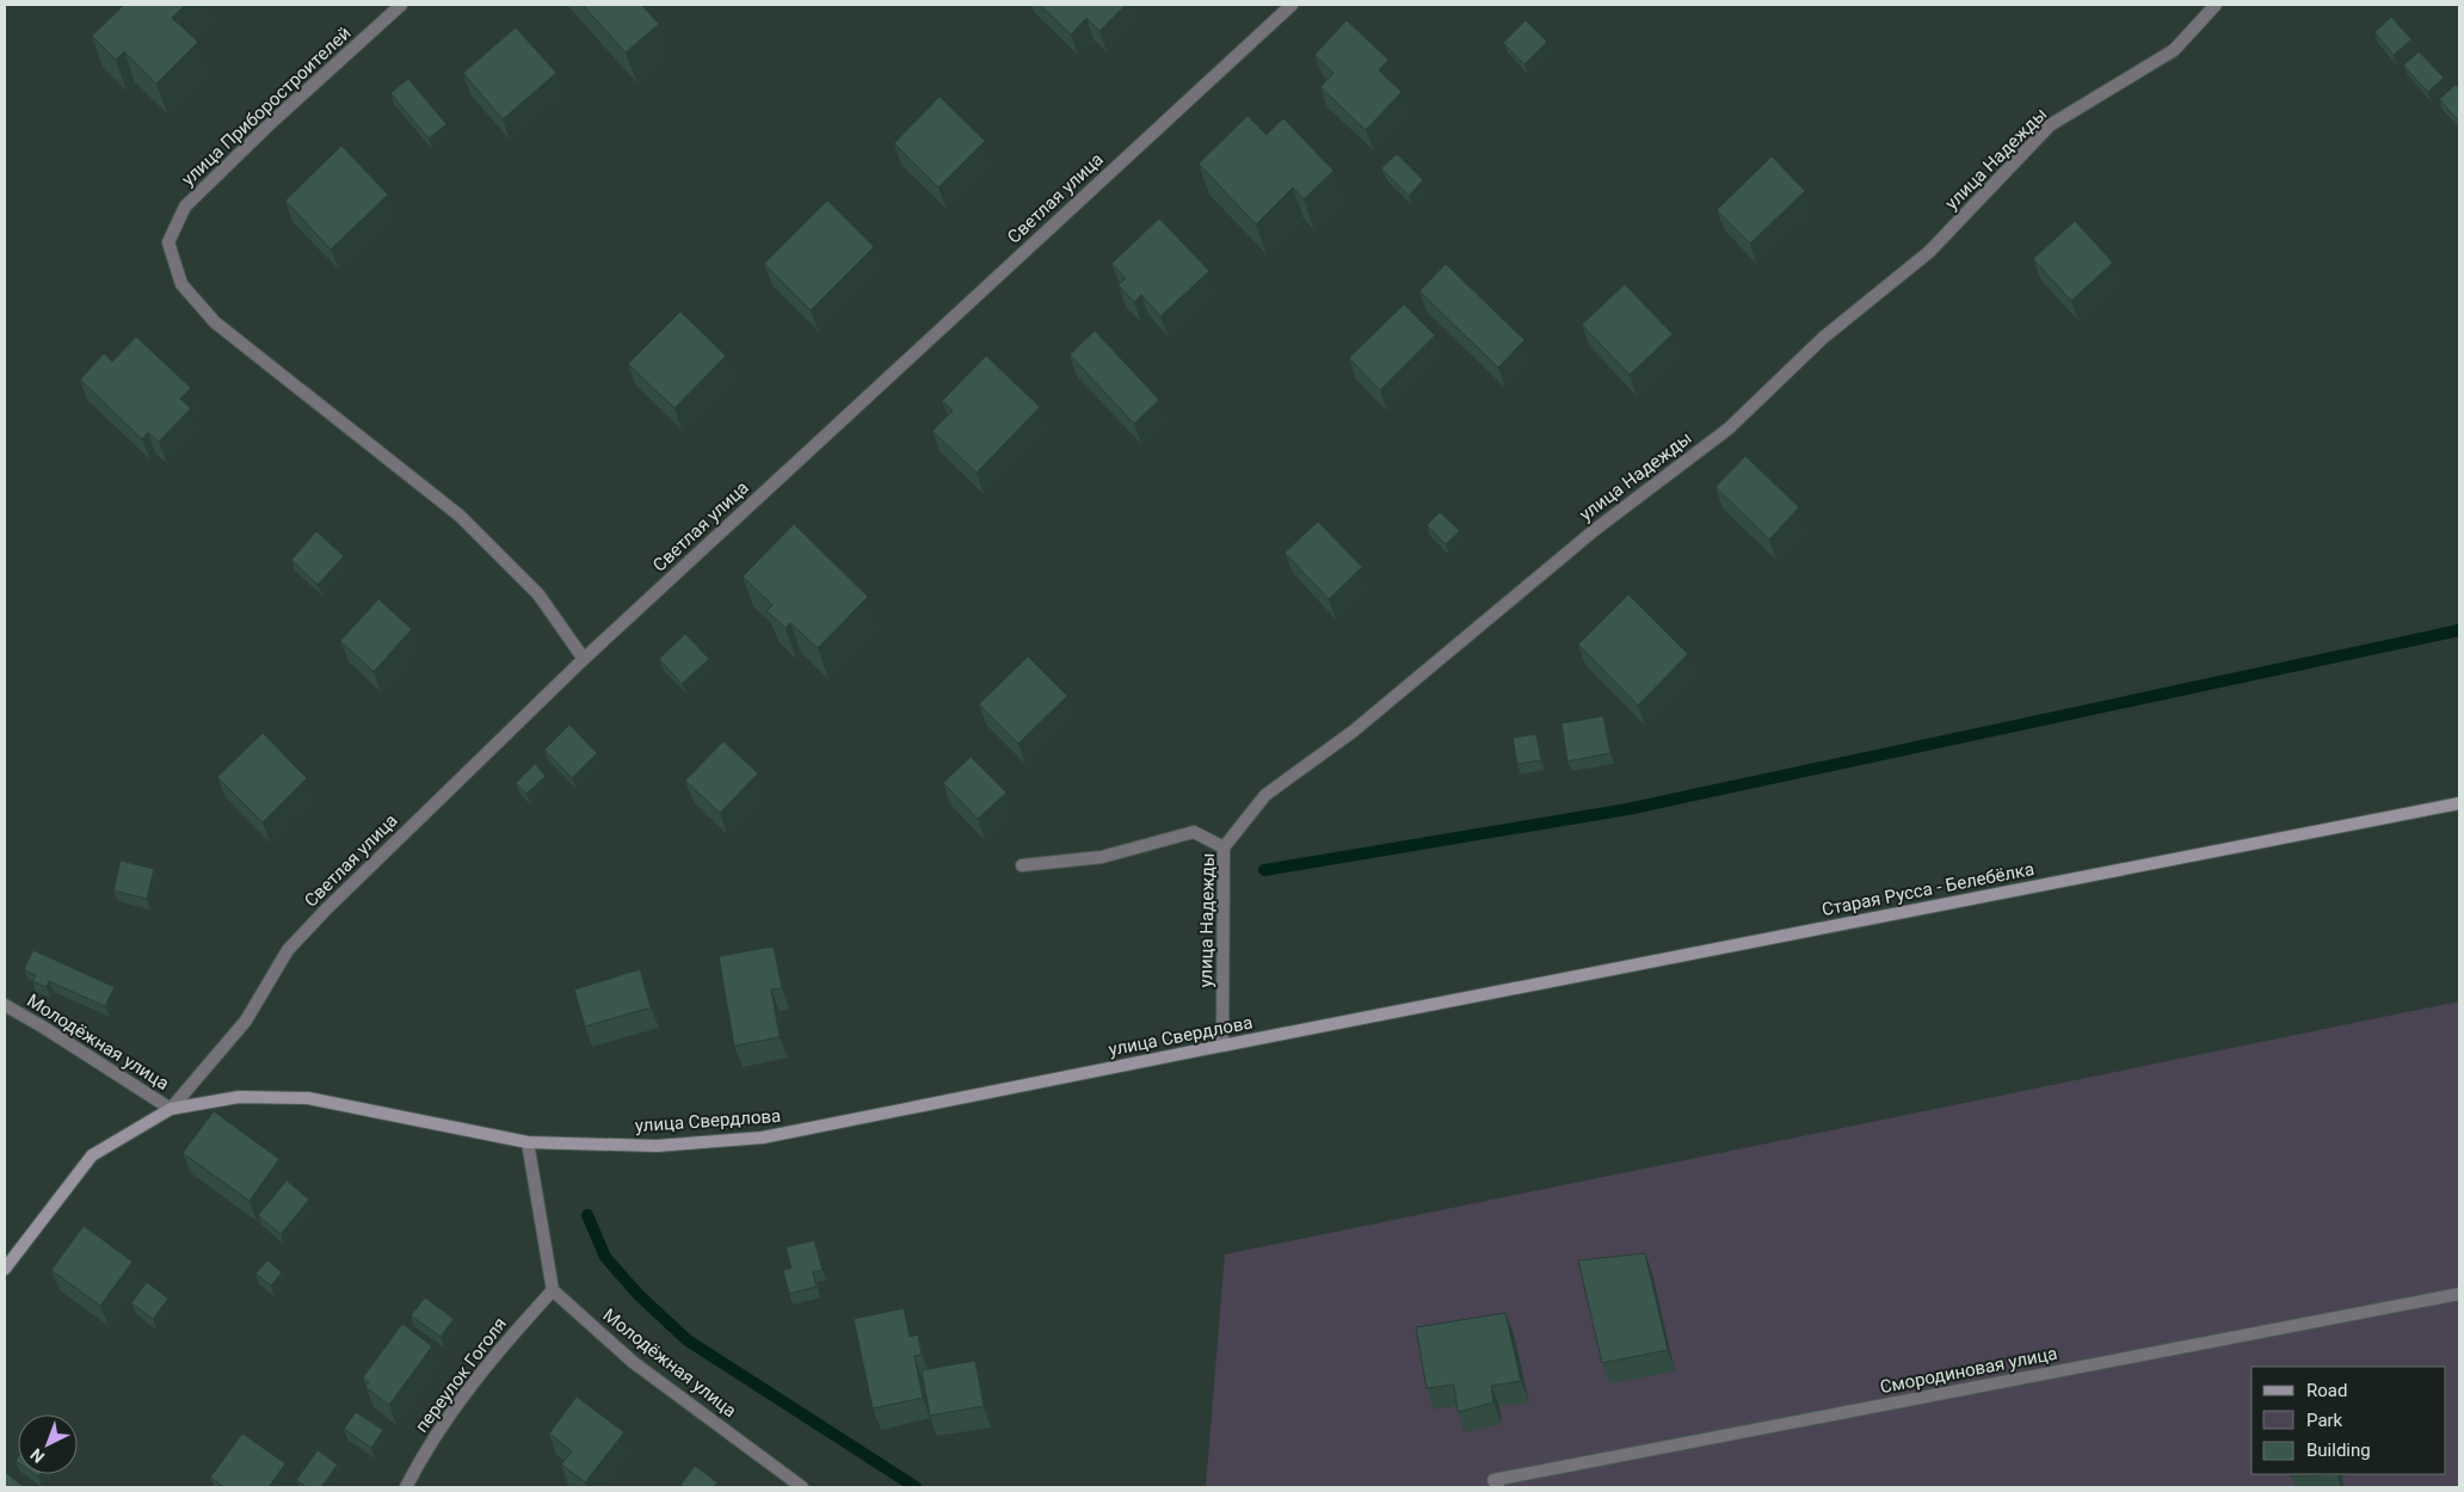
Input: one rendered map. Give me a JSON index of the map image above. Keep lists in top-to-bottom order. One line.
{"streets":{"street":["улица Приборостроителей","улица Надежды","Светлая улица","Старая Русса - Белебёлка","улица Свердлова","Молодёжная улица","Смородиновая улица","переулок Гоголя"]},"crossings":[["улица Приборостроителей","Светлая улица"],["улица Надежды","улица Свердлова"],["Светлая улица","улица Свердлова"],["Светлая улица","Молодёжная улица"],["Старая Русса - Белебёлка","улица Свердлова"],["улица Свердлова","Молодёжная улица"],["Молодёжная улица","переулок Гоголя"]],"legend":["Road","Park","Building"],"north":"bottom left"}
